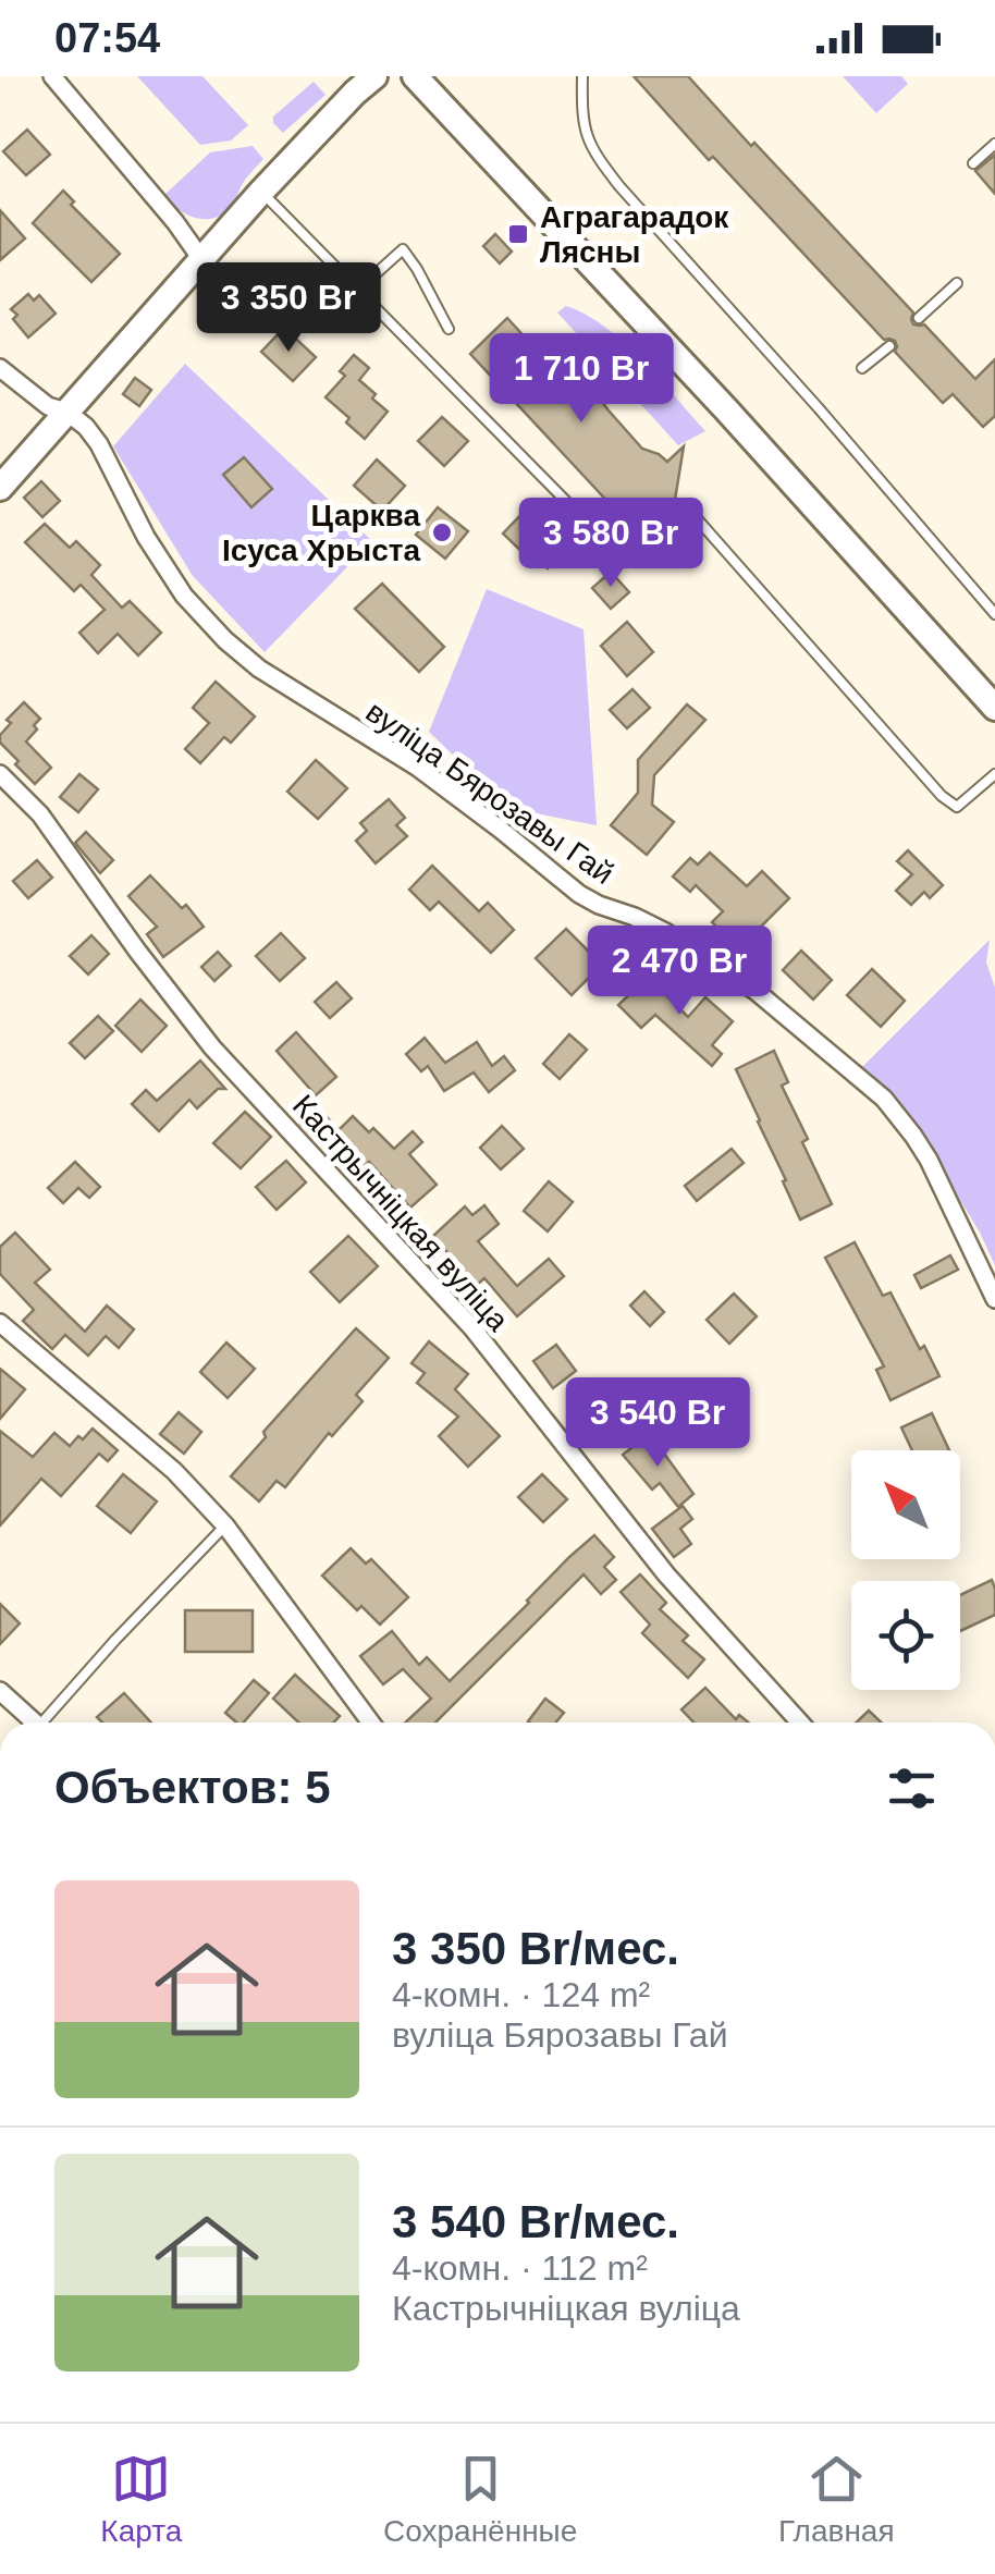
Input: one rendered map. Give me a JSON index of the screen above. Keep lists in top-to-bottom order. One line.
{"streets":{"street":["вуліца Бярозавы Гай","Кастрычніцкая вуліца"]},"places":{"transit":["Аграгарадок Лясны"],"other":["Царква Ісуса Хрыста"]},"north":"top left","page":{"status":"07:54","price":["3 350 Br","1 710 Br","3 580 Br","2 470 Br","3 540 Br"],"heading":"Объектов: 5","list":[{"name":"3 350 Br/мес.","note":"4-комн. · 124 m² · вуліца Бярозавы Гай"},{"name":"3 540 Br/мес.","note":"4-комн. · 112 m² · Кастрычніцкая вуліца"}],"tabs":["Карта","Сохранённые","Главная"]}}
